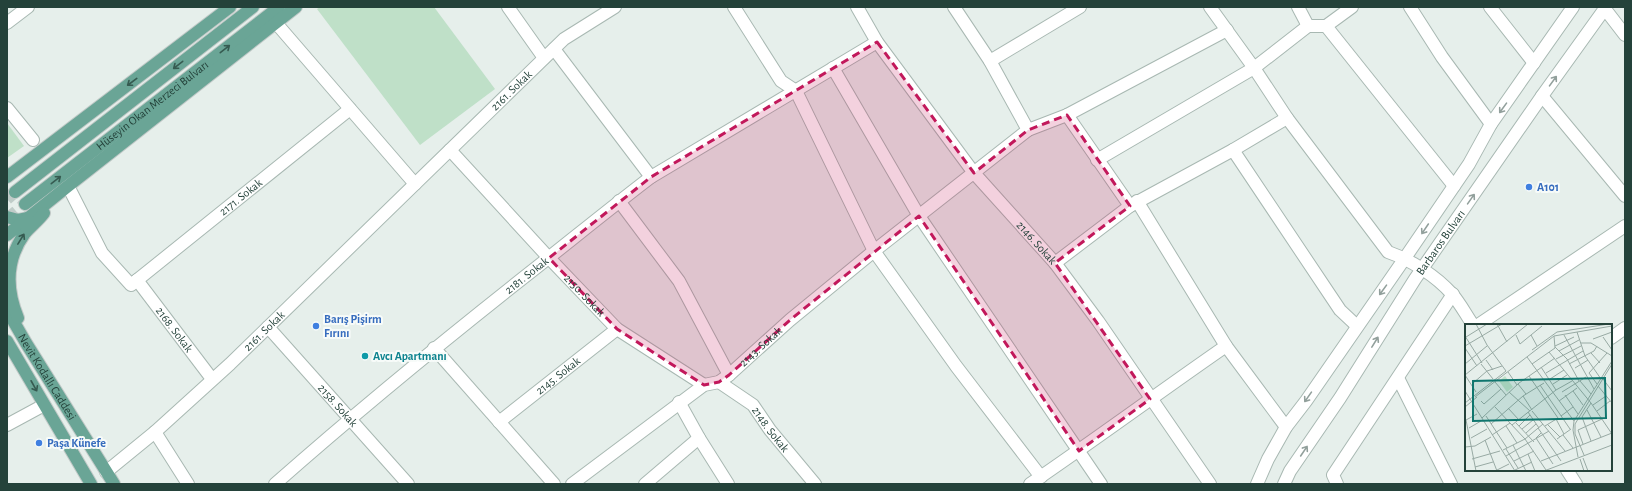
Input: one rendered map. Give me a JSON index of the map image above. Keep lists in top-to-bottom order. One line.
{"streets":{"main road":["Hüseyin Okan Merzeci Bulvarı","Nevit Kodallı Caddesi"],"street":["2161. Sokak","2171. Sokak","2146. Sokak","Barbaros Bulvarı","2181. Sokak","2150. Sokak","2168. Sokak","2143. Sokak","2145. Sokak","2158. Sokak","2148. Sokak"]},"crossings":[["2161. Sokak","2150. Sokak"],["2161. Sokak","2168. Sokak"],["2161. Sokak","Nevit Kodallı Caddesi"],["2161. Sokak","2158. Sokak"],["2171. Sokak","2168. Sokak"],["2146. Sokak","2181. Sokak"],["2146. Sokak","2143. Sokak"],["2181. Sokak","2150. Sokak"],["2181. Sokak","2158. Sokak"],["2150. Sokak","2145. Sokak"],["2143. Sokak","2148. Sokak"]],"places":["A101","Barış Pişirm Fırını","Avcı Apartmanı","Paşa Künefe"]}
